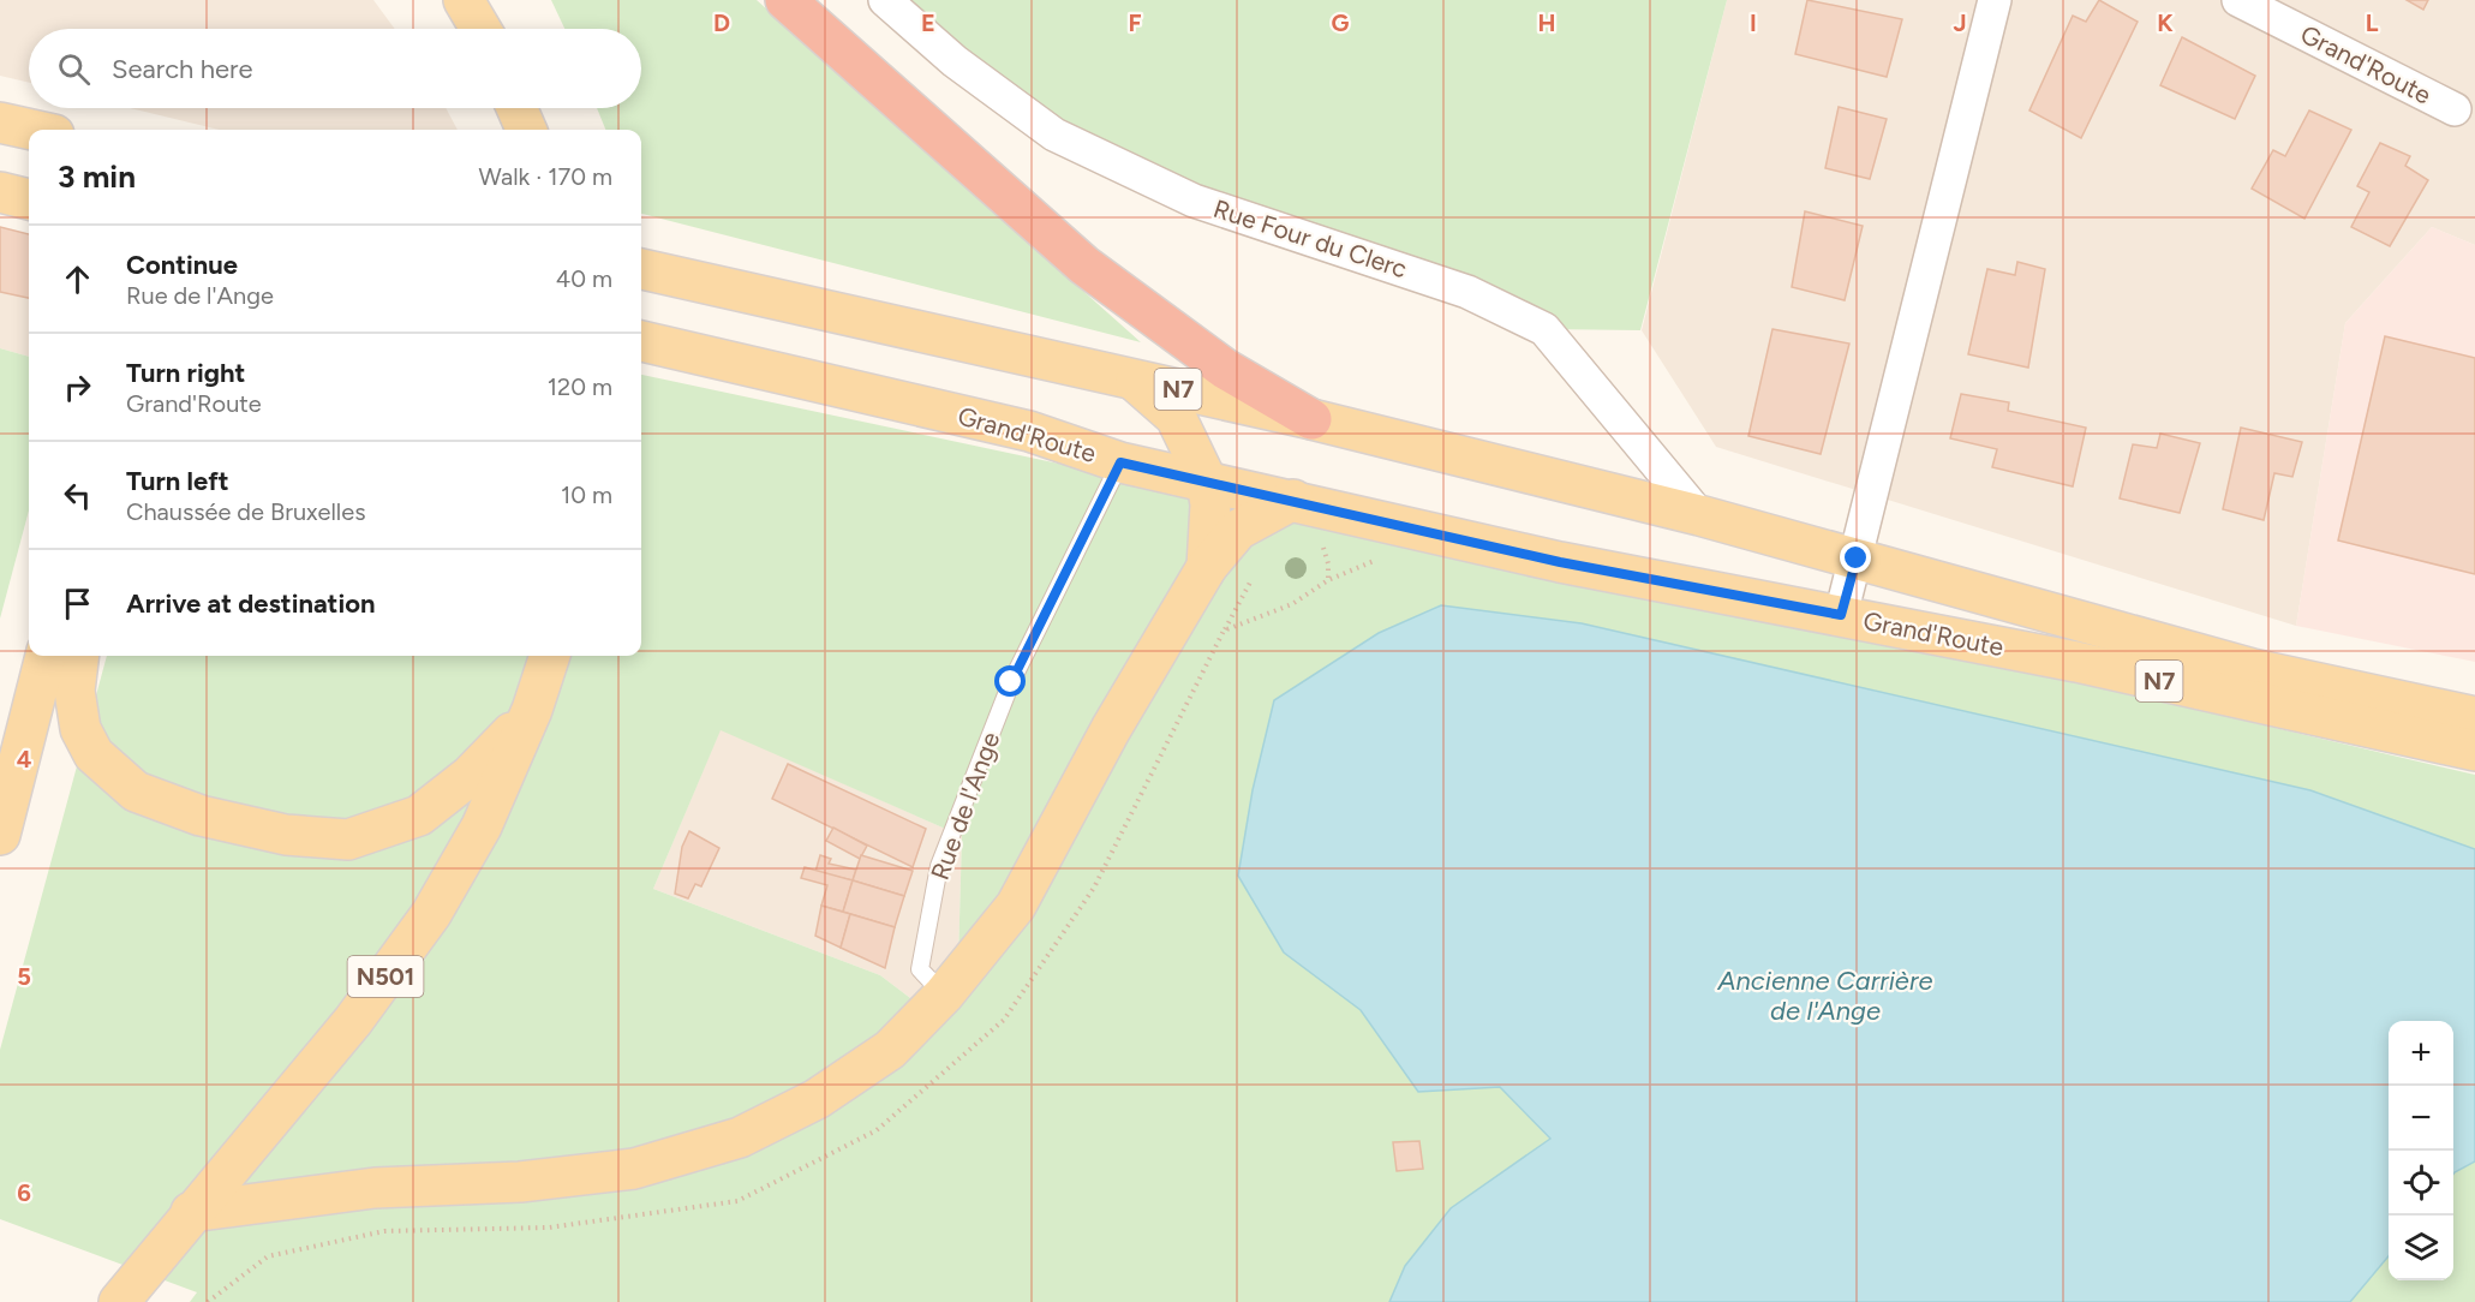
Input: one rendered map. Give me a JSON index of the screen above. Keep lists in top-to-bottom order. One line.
{"streets":{"main road":["Grand'Route","N7","N501"],"street":["Rue Four du Clerc"],"lane":["Rue de l'Ange"]},"crossings":[["Grand'Route","Rue Four du Clerc"],["Grand'Route","Rue de l'Ange"]],"water":["Ancienne Carrière de l'Ange"],"page":{"search":"Search here","heading":["3 min","Walk · 170 m"],"list":[["Continue","Rue de l'Ange","40 m"],["Turn right","Grand'Route","120 m"],["Turn left","Chaussée de Bruxelles","10 m"],"Arrive at destination"],"map_buttons":["+","−"]},"grid":{"columns":["D","E","F","G","H","I","J","K","L"],"rows":["4","5","6"]}}
